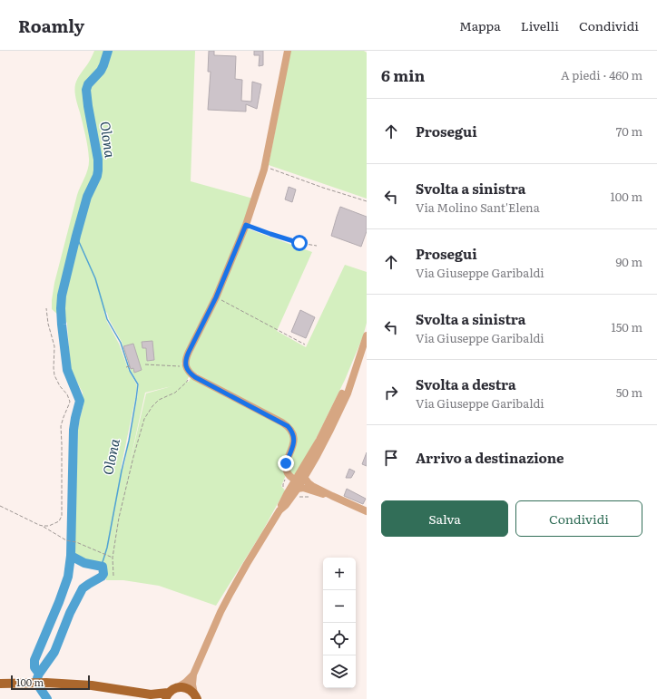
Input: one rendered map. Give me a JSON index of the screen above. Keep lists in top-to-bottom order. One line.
{"water":["Olona"],"scale_bar":"100 m","page":{"header":"Roamly","nav":["Mappa","Livelli","Condividi"],"heading":["6 min","A piedi · 460 m"],"list":[["Prosegui","70 m"],["Svolta a sinistra","Via Molino Sant'Elena","100 m"],["Prosegui","Via Giuseppe Garibaldi","90 m"],["Svolta a sinistra","Via Giuseppe Garibaldi","150 m"],["Svolta a destra","Via Giuseppe Garibaldi","50 m"],"Arrivo a destinazione"],"buttons":["Salva","Condividi"],"map_buttons":["+","−"],"scale":"100 m"}}
